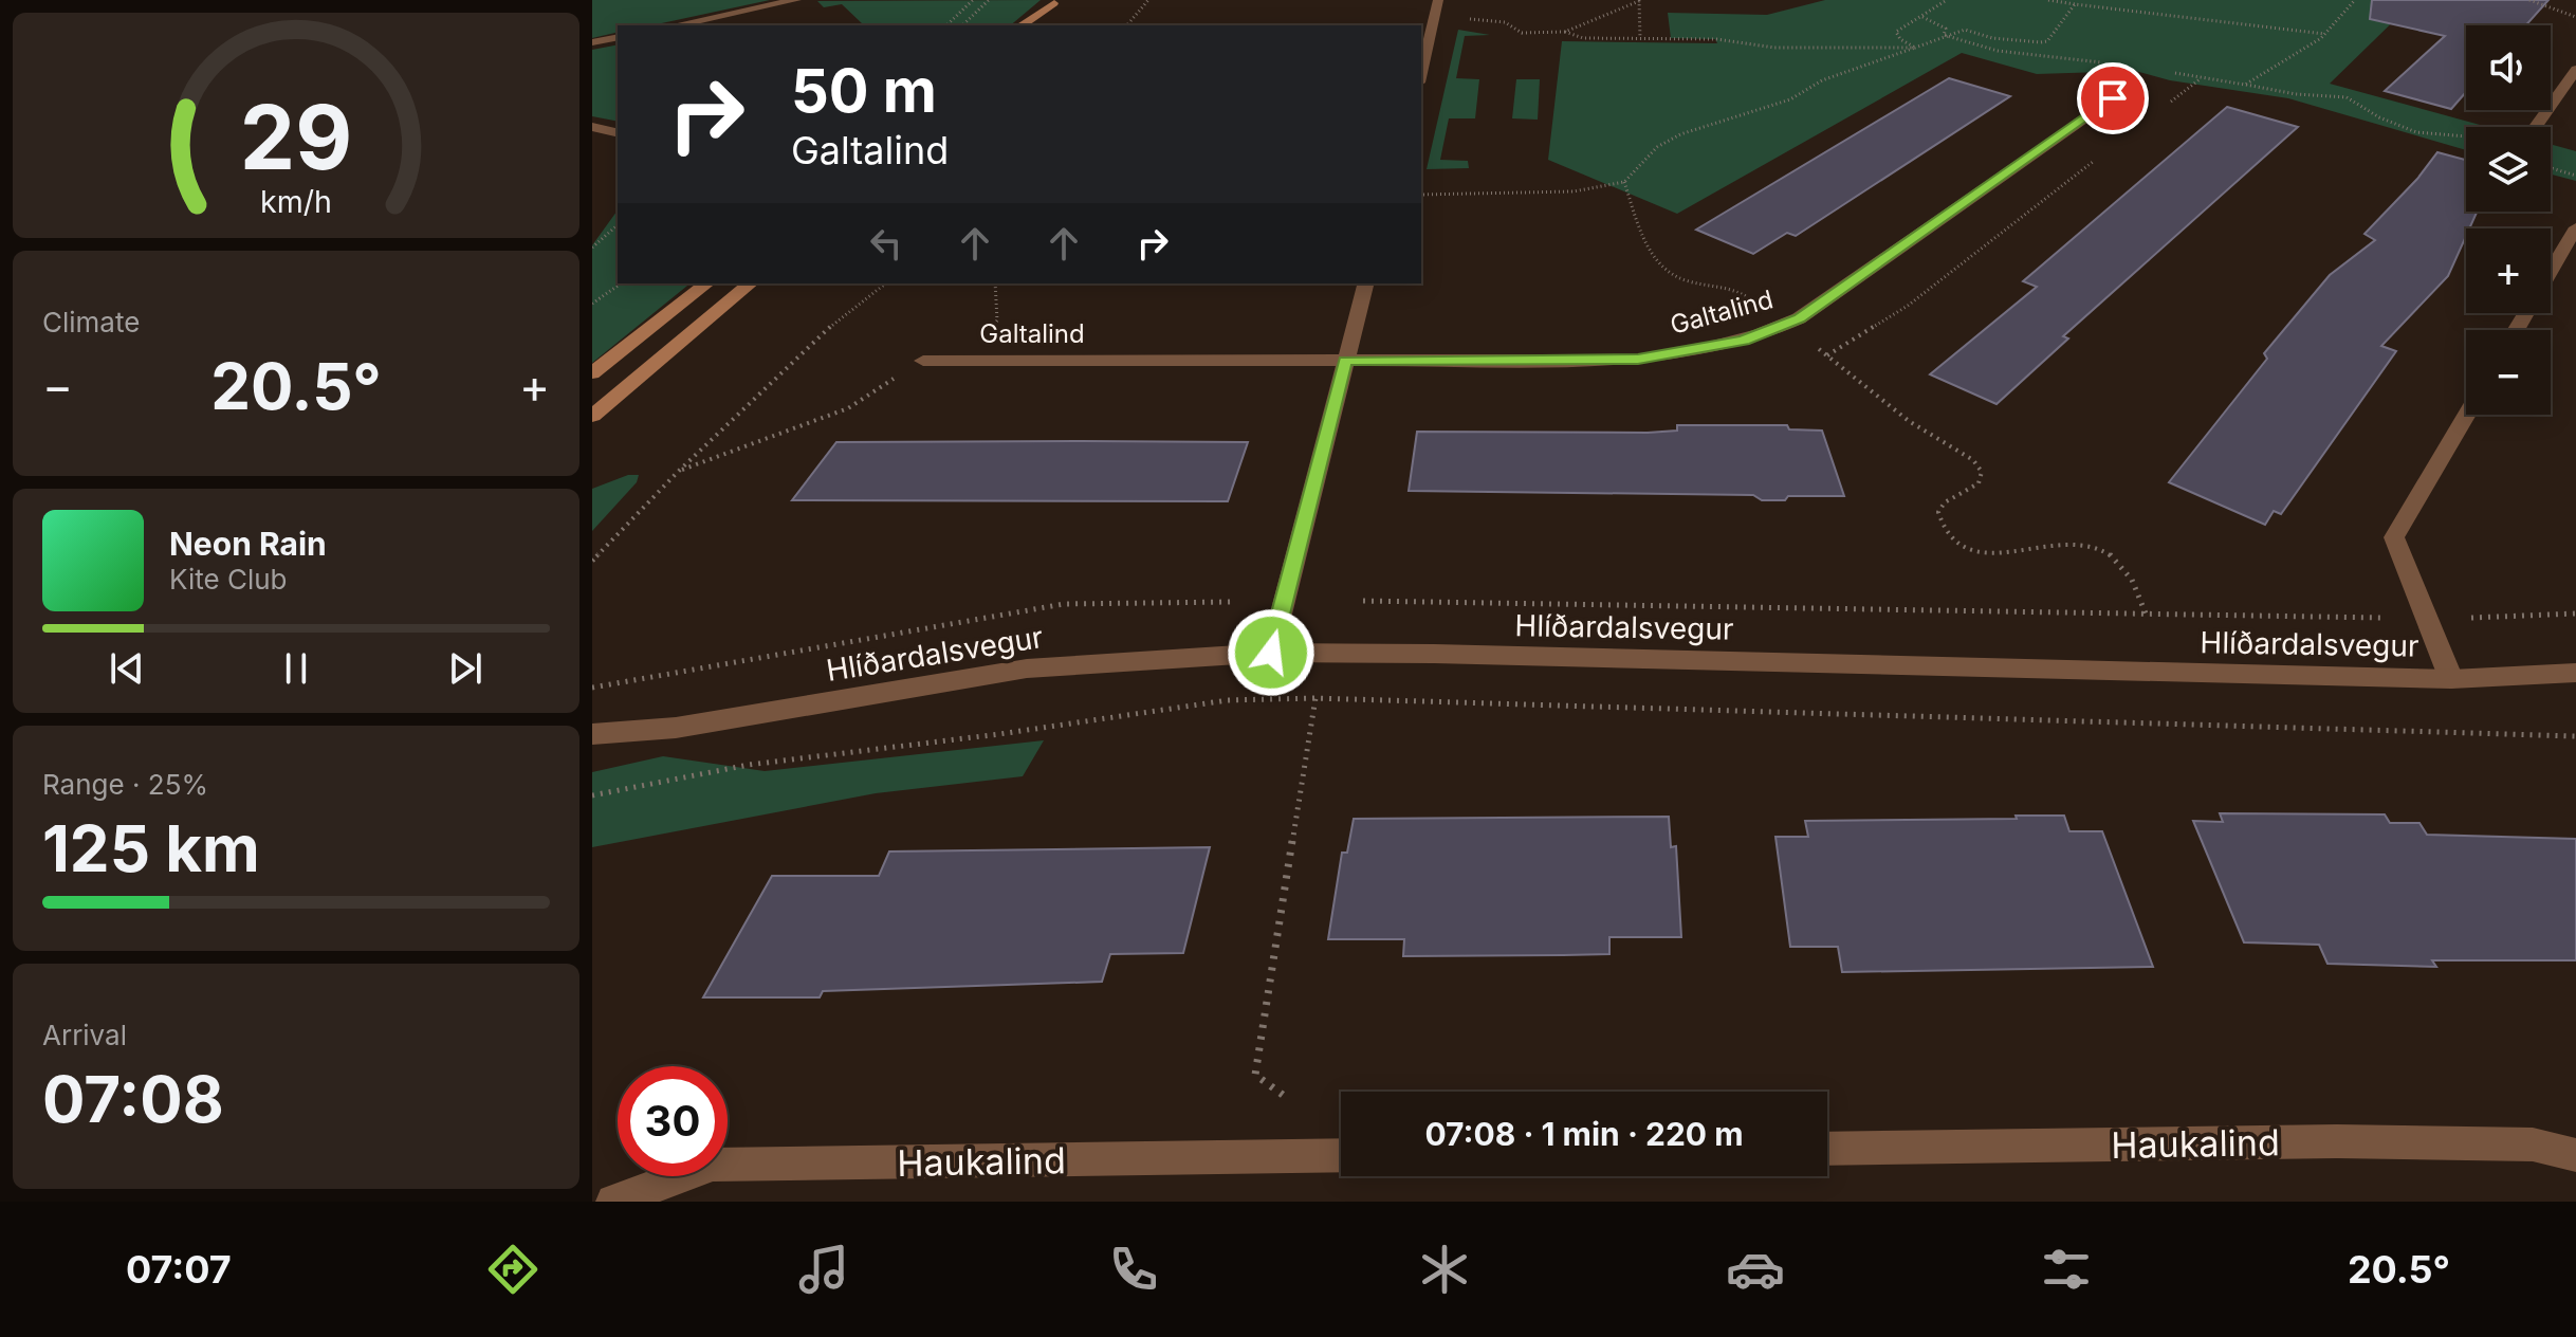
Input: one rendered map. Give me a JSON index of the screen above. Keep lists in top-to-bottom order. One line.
{"streets":{"street":["Galtalind","Hlíðardalsvegur","Haukalind"]},"page":{"map_buttons":["+","−"],"turn":["50 m","Galtalind"],"tile":["Climate",["Range · 25%","125 km"],["Arrival","07:08"]],"heat":["−","20.5°","+"],"song":["Neon Rain","Kite Club"],"limit":"30","trip":"07:08 · 1 min · 220 m","tabs":["07:07","20.5°"],"gauge":["29","km/h"]}}
